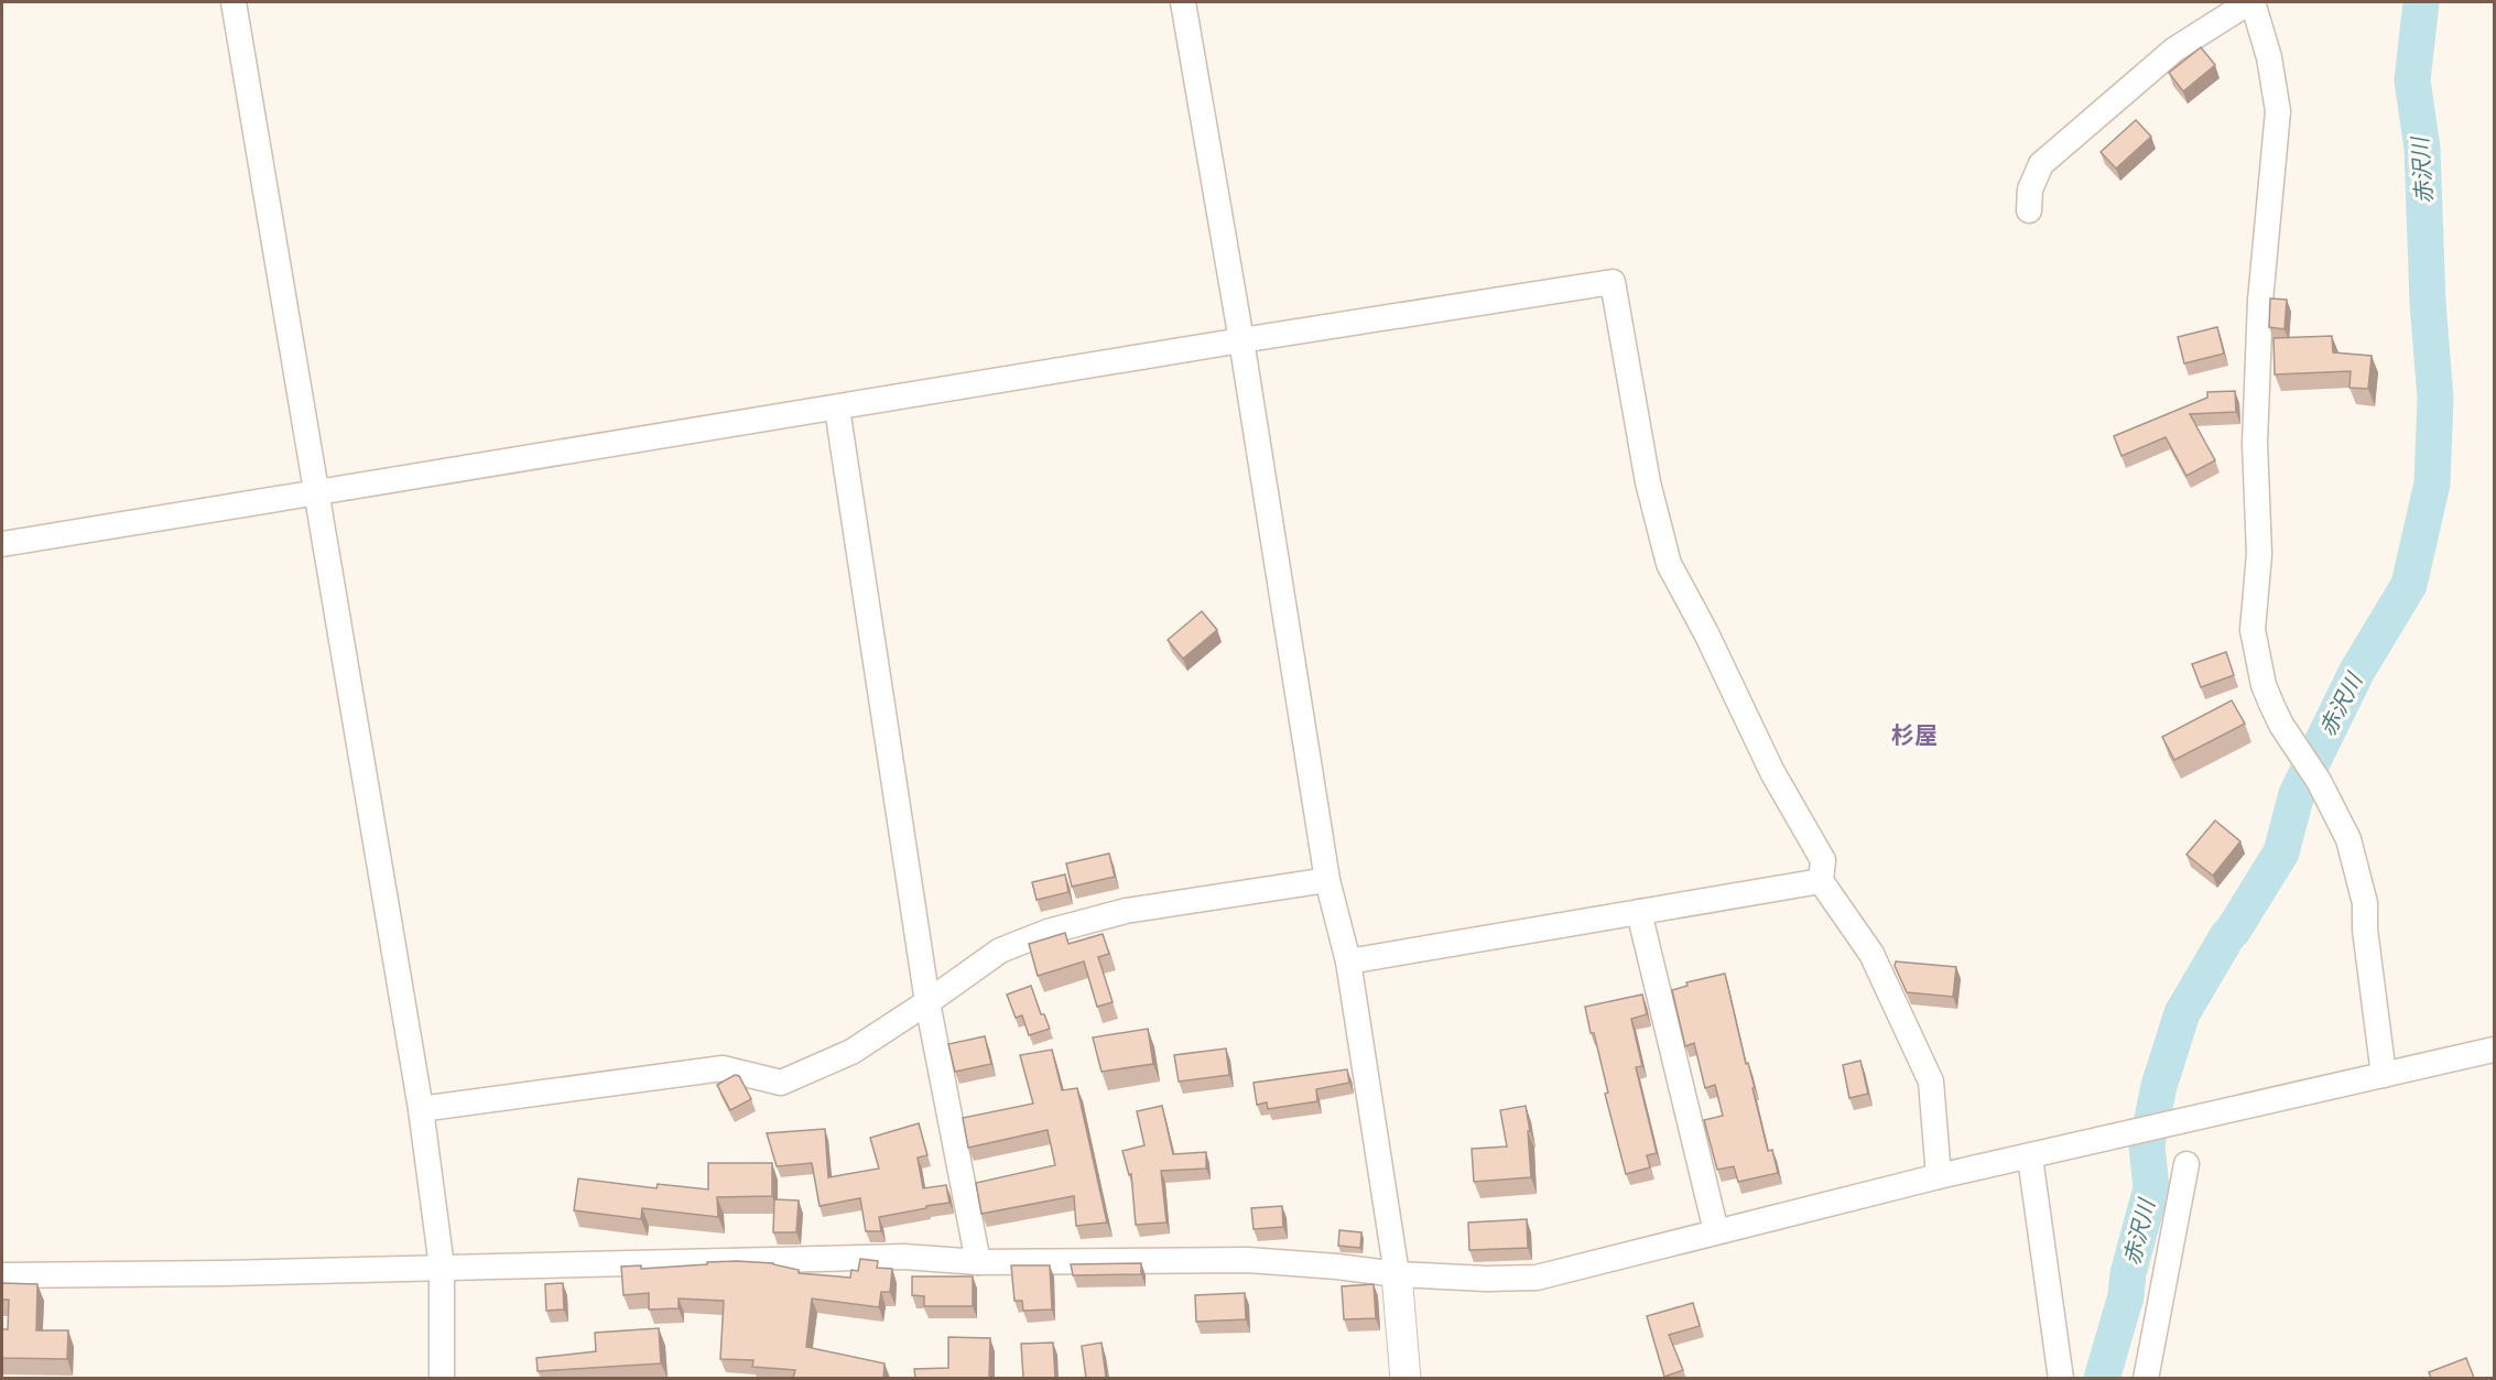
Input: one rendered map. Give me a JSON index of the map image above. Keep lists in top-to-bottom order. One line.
{"districts":["杉屋"],"water":["赤沢川"]}
